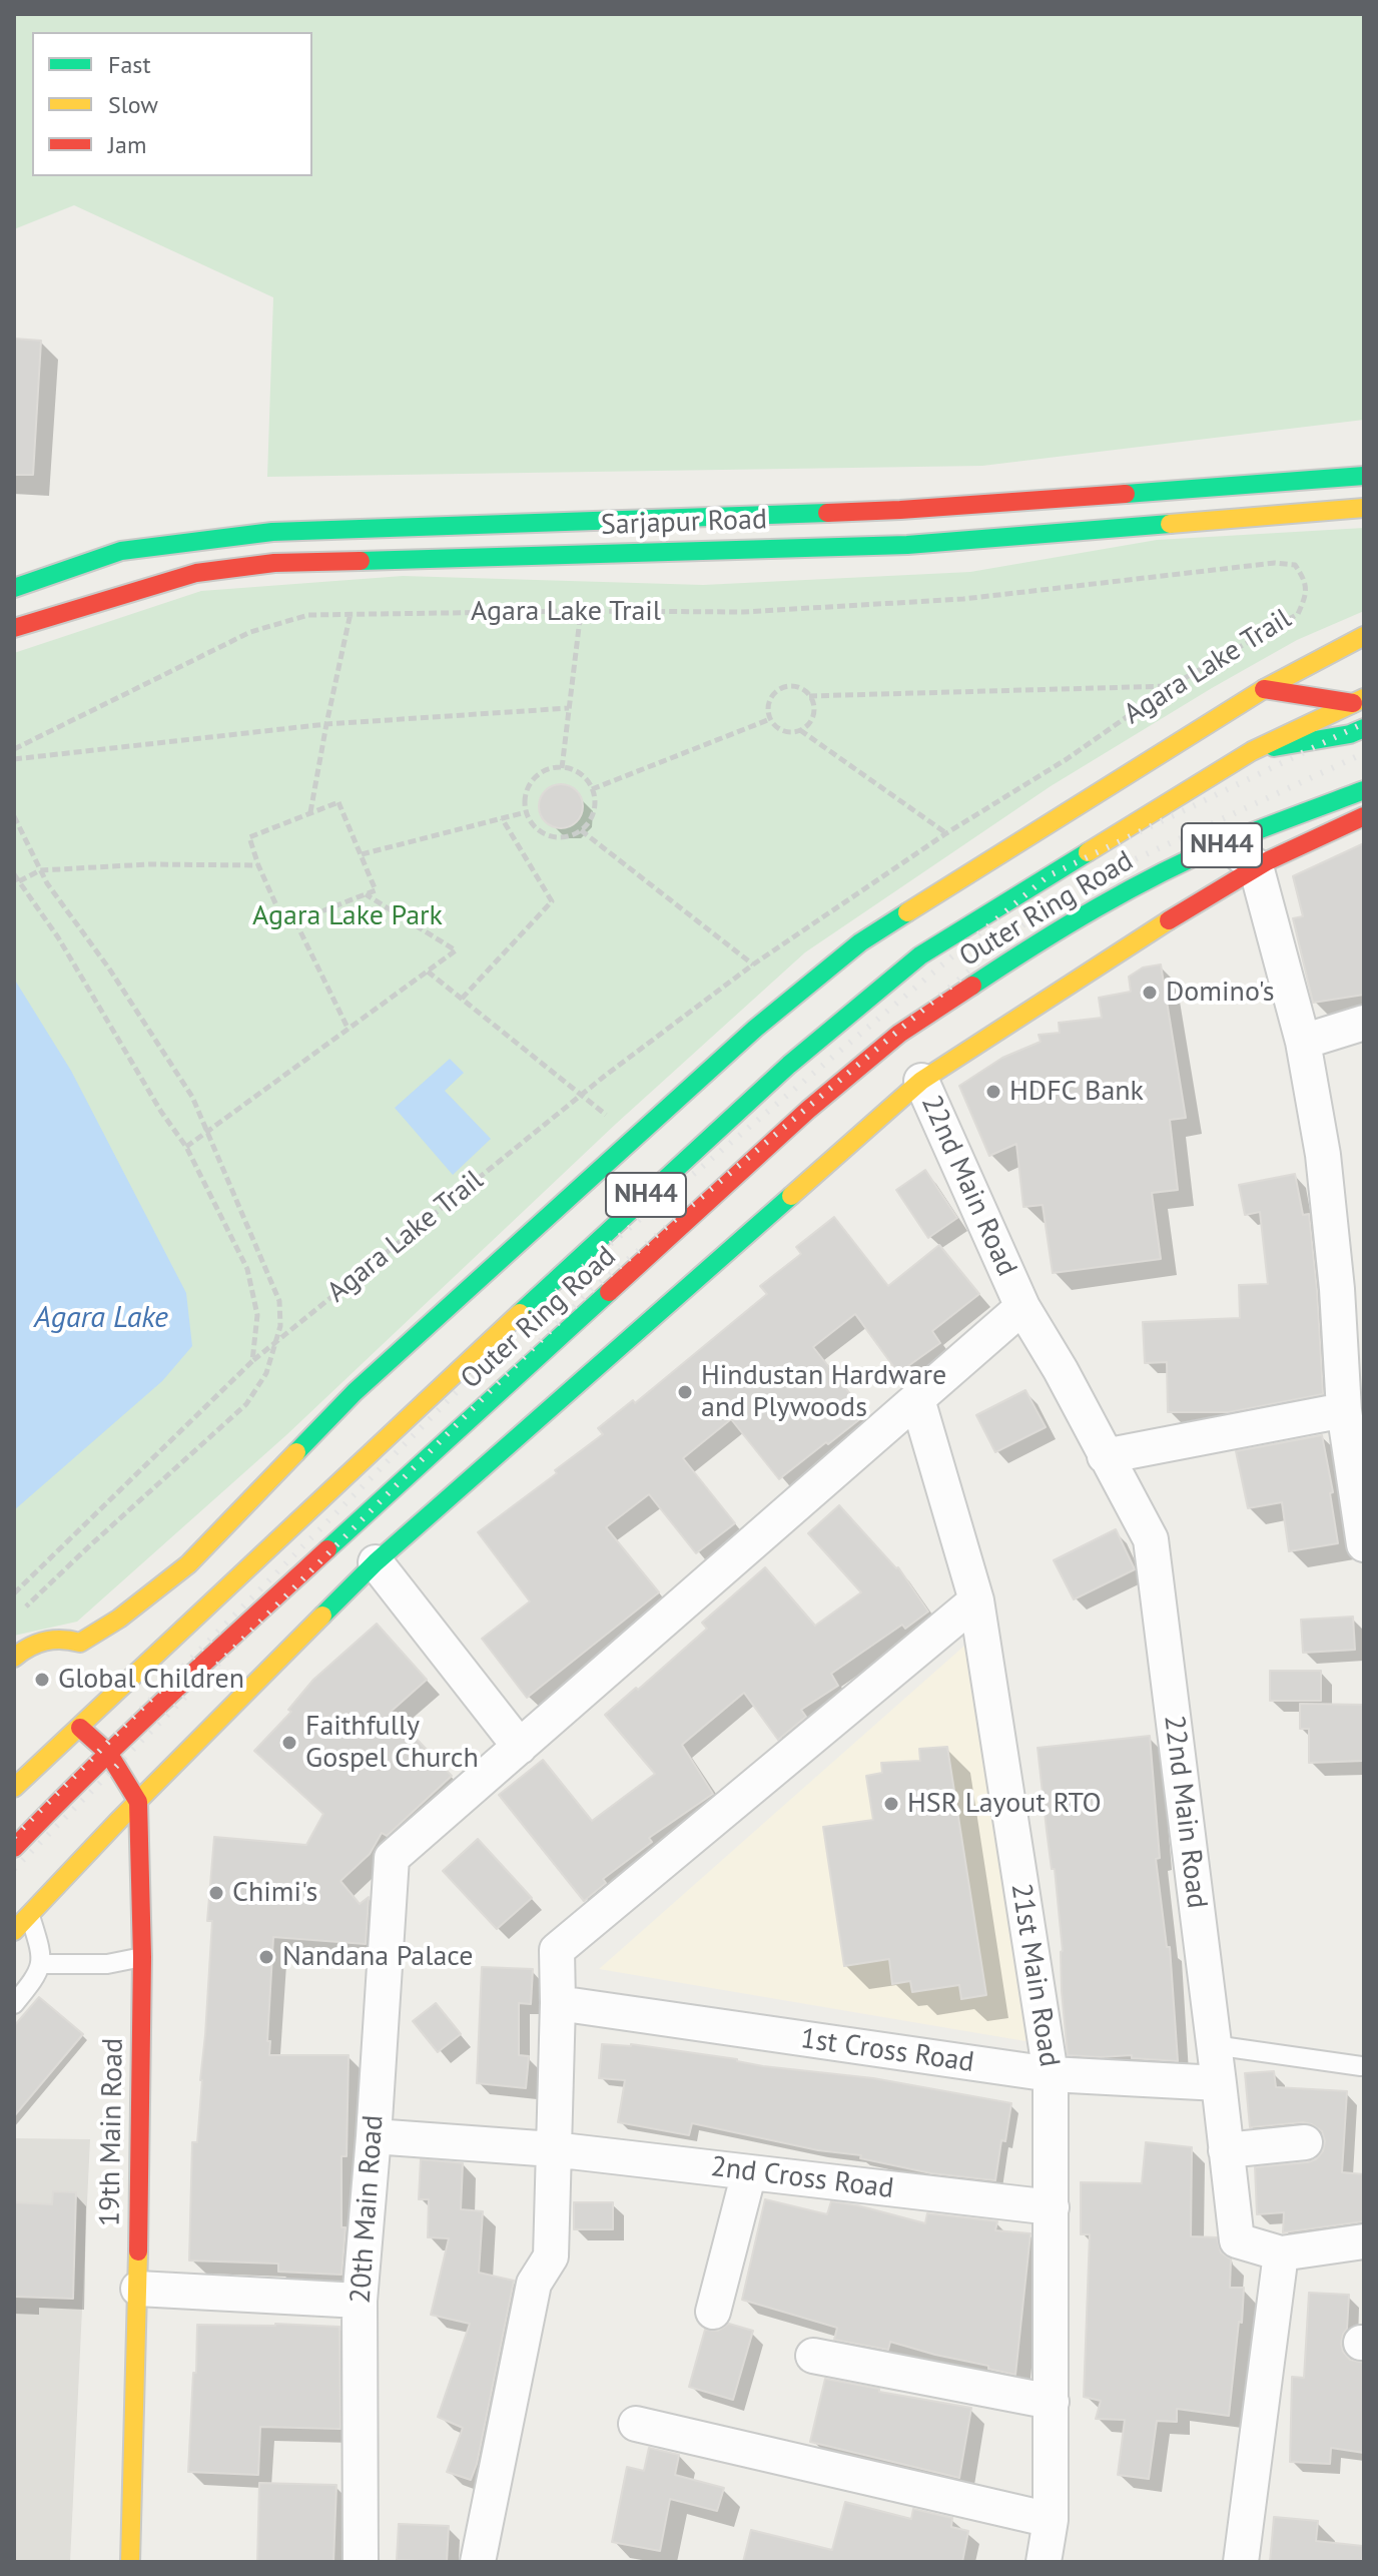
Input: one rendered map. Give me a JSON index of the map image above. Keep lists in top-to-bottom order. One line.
{"streets":{"main road":["Sarjapur Road","NH44","Outer Ring Road","19th Main Road"],"street":["22nd Main Road","21st Main Road","1st Cross Road","2nd Cross Road","20th Main Road"],"path":["Agara Lake Trail"]},"crossings":[["Outer Ring Road","19th Main Road"],["22nd Main Road","1st Cross Road"],["21st Main Road","1st Cross Road"],["21st Main Road","2nd Cross Road"],["2nd Cross Road","20th Main Road"]],"water":["Agara Lake"],"parks":["Agara Lake Park"],"places":["Domino's","HDFC Bank","Hindustan Hardware and Plywoods","Global Children","Faithfully Gospel Church","HSR Layout RTO","Chimi's","Nandana Palace"],"legend":["Fast","Slow","Jam"]}
